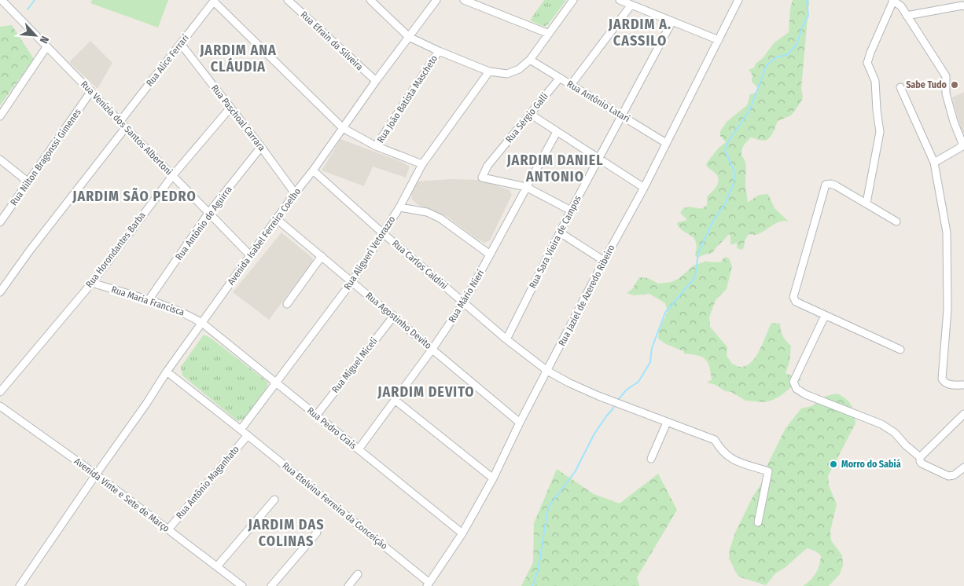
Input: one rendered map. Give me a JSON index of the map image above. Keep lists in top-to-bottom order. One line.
{"streets":{"street":["Rua Efrain da Silveira","Rua Alice Ferrari","Rua João Batista Mascheto","Rua Antônio Latari","Rua Paschoal Carrara","Rua Sérgio Galli","Rua Venízia dos Santos Albertoni","Rua Nilton Bragonssi Gimenes","Rua Antônio de Aguirra","Avenida Isabel Ferreira Coelho","Rua Sara Vieira de Campos","Rua Horondantes Barba","Rua Aligueri Vetorazzo","Rua Carlos Caldini","Rua Jaziel de Azeredo Ribeiro","Rua Mário Nieri","Rua Maria Francisca","Rua Agostinho Devito","Rua Miguel Miceli","Rua Pedro Crais","Rua Antônio Maganhato","Avenida Vinte e Sete de Março","Rua Etelvina Ferreira da Conceição"]},"crossings":[["Rua Efrain da Silveira","Avenida Isabel Ferreira Coelho"],["Rua Alice Ferrari","Rua Paschoal Carrara"],["Rua Alice Ferrari","Rua Venízia dos Santos Albertoni"],["Rua Antônio Latari","Rua Sérgio Galli"],["Rua Antônio Latari","Rua Sara Vieira de Campos"],["Rua Antônio Latari","Rua Jaziel de Azeredo Ribeiro"],["Rua Paschoal Carrara","Rua Antônio de Aguirra"],["Rua Paschoal Carrara","Avenida Isabel Ferreira Coelho"],["Rua Paschoal Carrara","Rua Horondantes Barba"],["Rua Sérgio Galli","Rua Mário Nieri"],["Rua Venízia dos Santos Albertoni","Rua Nilton Bragonssi Gimenes"],["Rua Venízia dos Santos Albertoni","Rua Antônio de Aguirra"],["Rua Venízia dos Santos Albertoni","Avenida Isabel Ferreira Coelho"],["Rua Venízia dos Santos Albertoni","Rua Horondantes Barba"],["Rua Antônio de Aguirra","Rua Maria Francisca"],["Avenida Isabel Ferreira Coelho","Rua Carlos Caldini"],["Avenida Isabel Ferreira Coelho","Rua Maria Francisca"],["Avenida Isabel Ferreira Coelho","Rua Agostinho Devito"],["Avenida Isabel Ferreira Coelho","Rua Pedro Crais"],["Avenida Isabel Ferreira Coelho","Avenida Vinte e Sete de Março"],["Avenida Isabel Ferreira Coelho","Rua Etelvina Ferreira da Conceição"],["Rua Sara Vieira de Campos","Rua Carlos Caldini"],["Rua Horondantes Barba","Rua Maria Francisca"],["Rua Aligueri Vetorazzo","Rua Carlos Caldini"],["Rua Aligueri Vetorazzo","Rua Agostinho Devito"],["Rua Aligueri Vetorazzo","Rua Pedro Crais"],["Rua Aligueri Vetorazzo","Rua Etelvina Ferreira da Conceição"],["Rua Carlos Caldini","Rua Jaziel de Azeredo Ribeiro"],["Rua Carlos Caldini","Rua Mário Nieri"],["Rua Jaziel de Azeredo Ribeiro","Rua Agostinho Devito"],["Rua Jaziel de Azeredo Ribeiro","Rua Pedro Crais"],["Rua Jaziel de Azeredo Ribeiro","Rua Etelvina Ferreira da Conceição"],["Rua Mário Nieri","Rua Agostinho Devito"],["Rua Mário Nieri","Rua Pedro Crais"],["Rua Maria Francisca","Rua Pedro Crais"],["Rua Agostinho Devito","Rua Miguel Miceli"],["Rua Miguel Miceli","Rua Pedro Crais"],["Rua Antônio Maganhato","Avenida Vinte e Sete de Março"],["Rua Antônio Maganhato","Rua Etelvina Ferreira da Conceição"]],"districts":["JARDIM A. CASSILO","JARDIM ANA CLÁUDIA","JARDIM DANIEL ANTONIO","JARDIM SÃO PEDRO","JARDIM DEVITO","JARDIM DAS COLINAS"],"places":["Sabe Tudo","Morro do Sabiá"],"north":"bottom right"}
